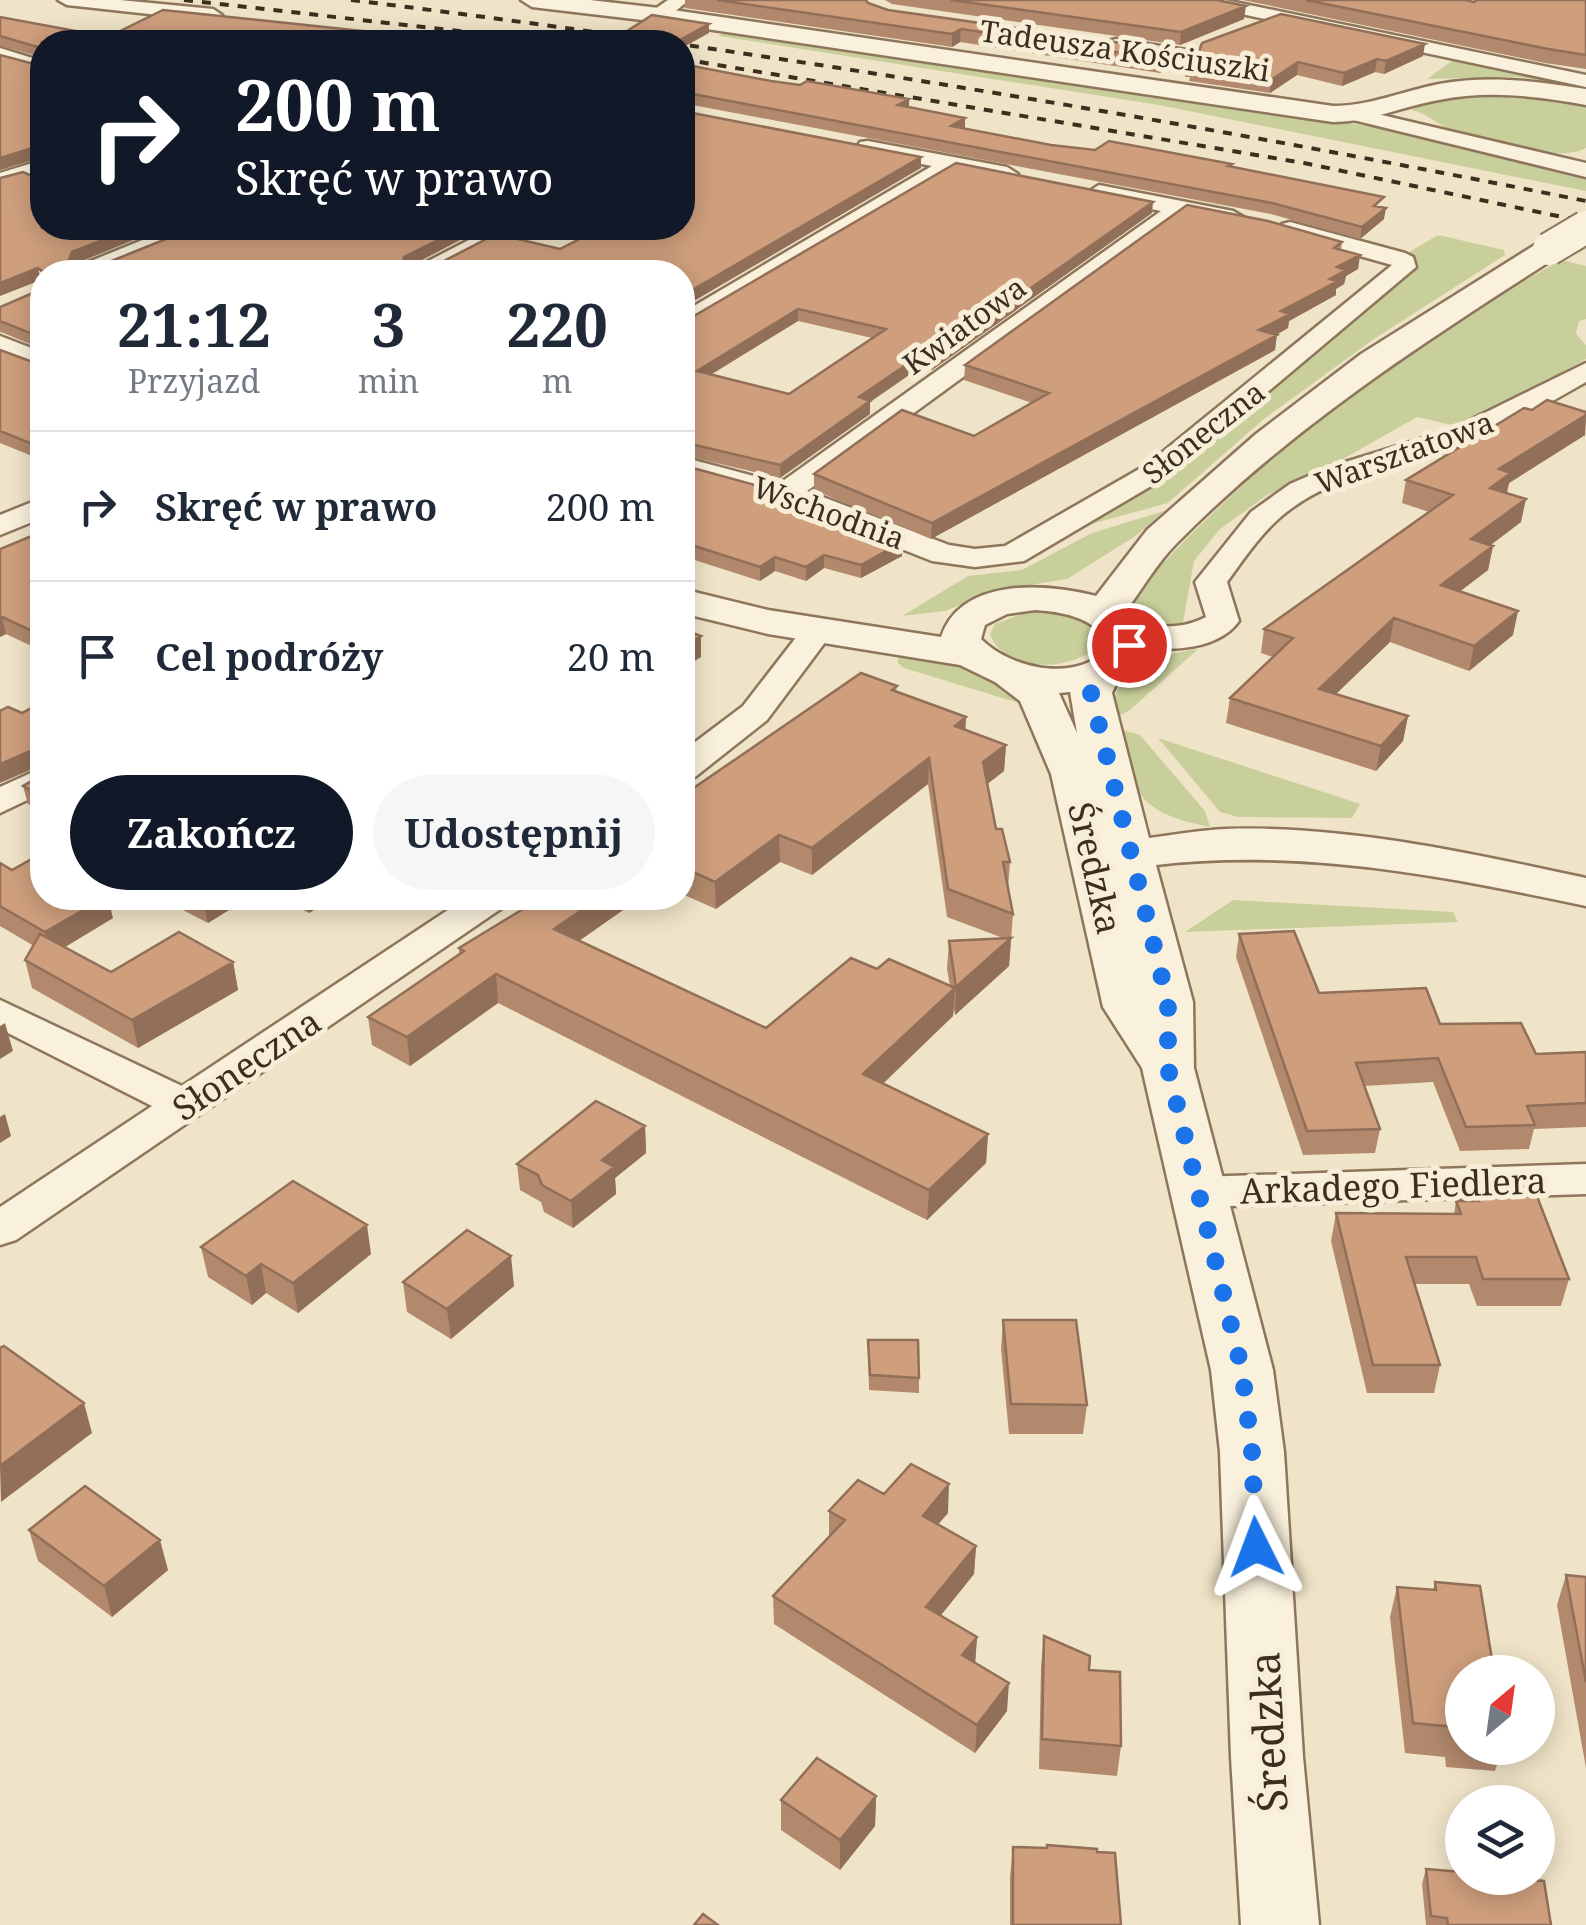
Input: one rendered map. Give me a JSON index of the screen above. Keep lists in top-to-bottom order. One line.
{"streets":{"street":["Tadeusza Kościuszki","Kwiatowa","Słoneczna","Warsztatowa","Wschodnia","Średzka","Arkadego Fiedlera"]},"crossings":[["Kwiatowa","Słoneczna"],["Kwiatowa","Wschodnia"],["Słoneczna","Warsztatowa"],["Słoneczna","Wschodnia"],["Słoneczna","Średzka"],["Średzka","Arkadego Fiedlera"]],"north":"top right","page":{"turn":["200 m","Skręć w prawo"],"eta":["21:12","Przyjazd","3","min","220","m"],"list":[{"name":"Skręć w prawo","value":"200 m"},{"name":"Cel podróży","value":"20 m"}],"buttons":["Zakończ","Udostępnij"]}}
